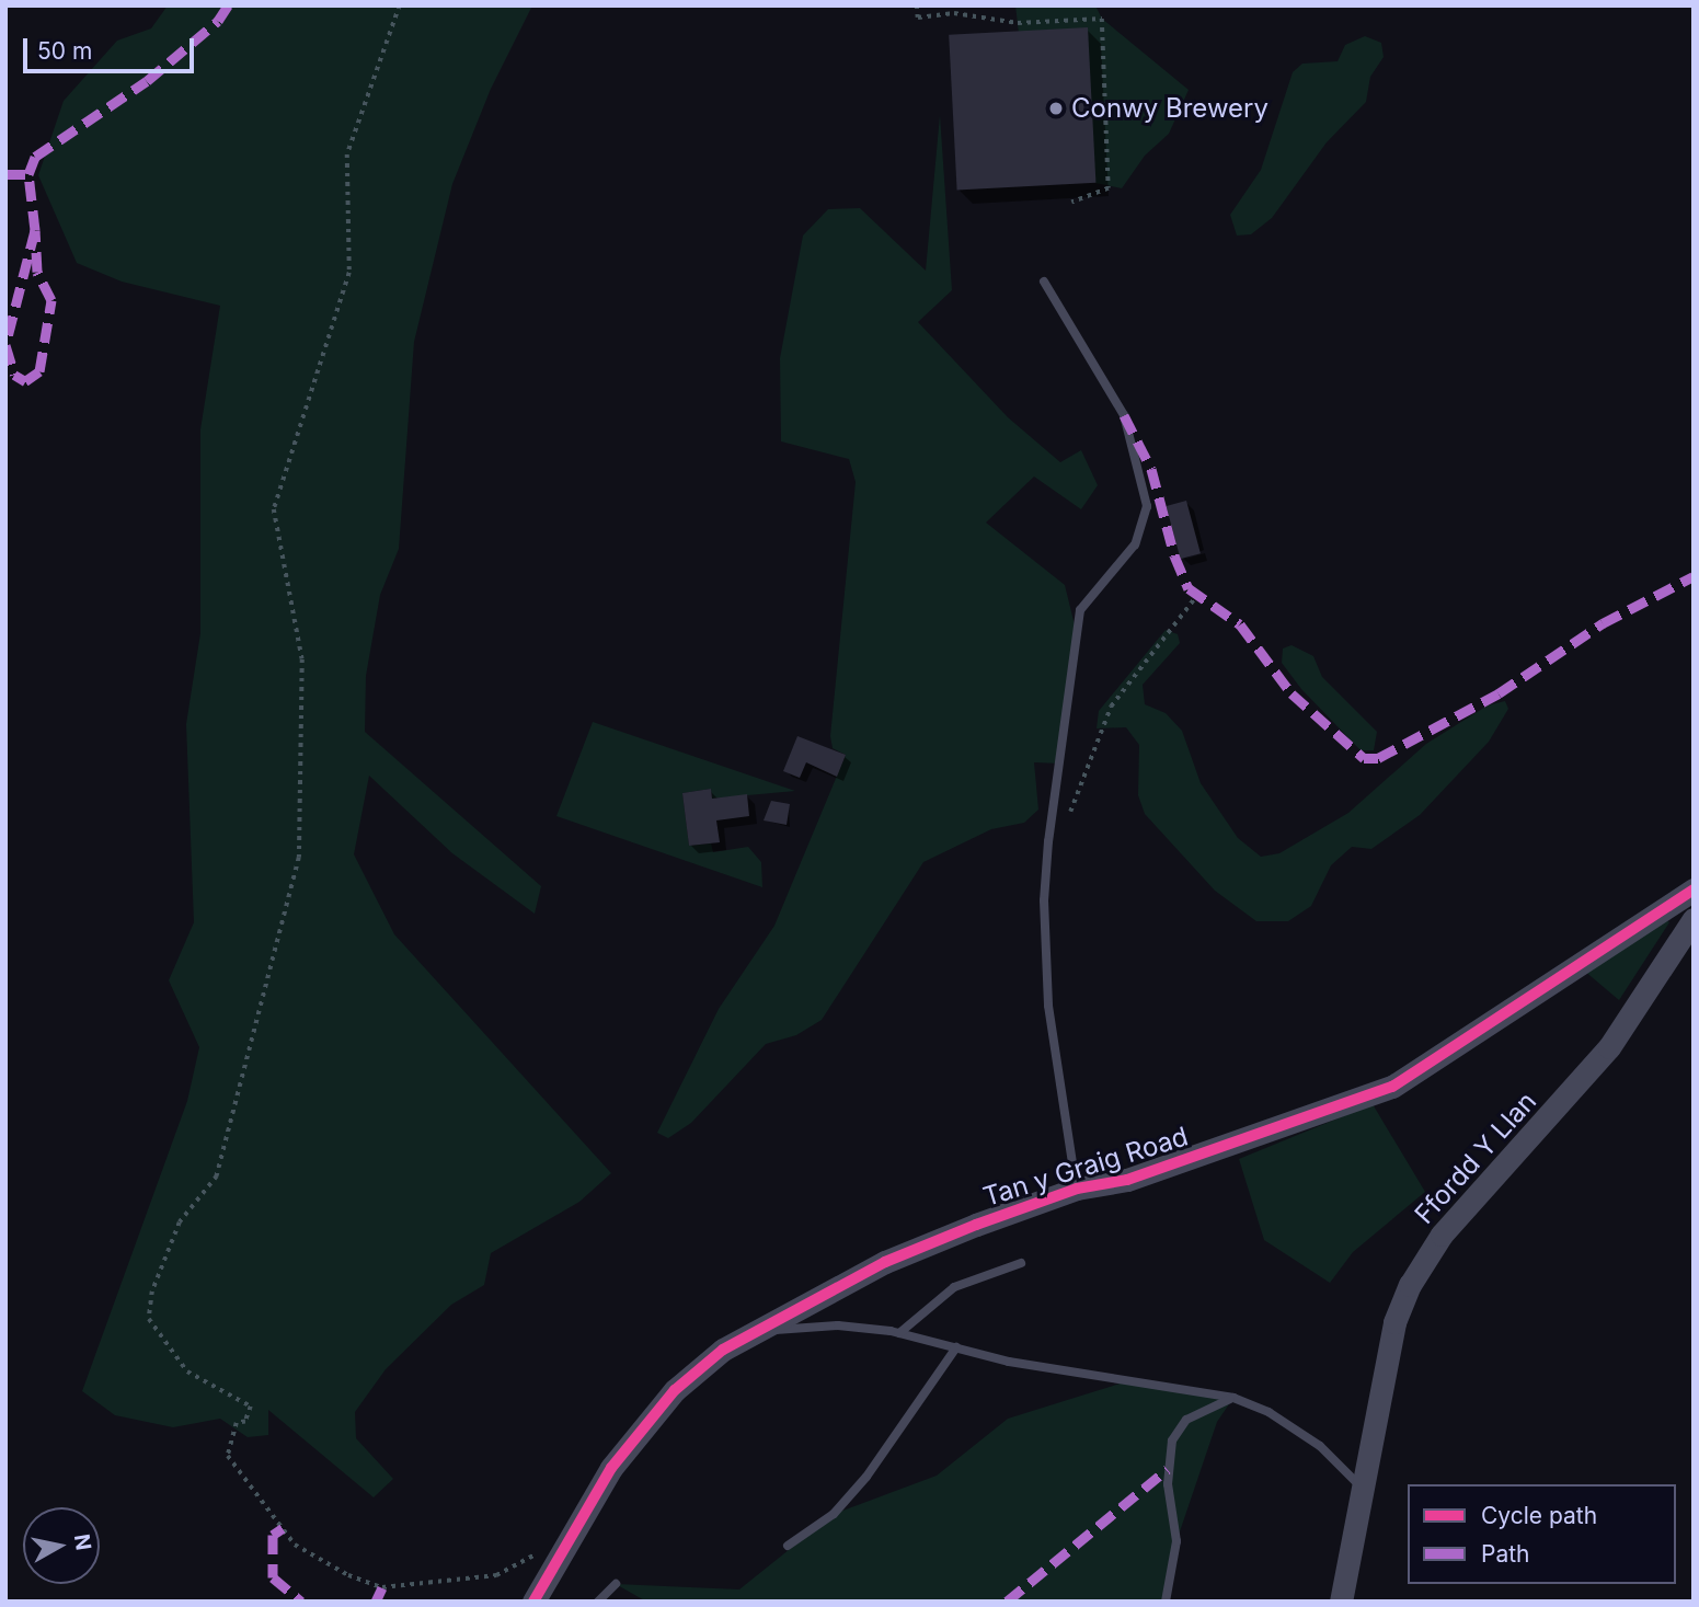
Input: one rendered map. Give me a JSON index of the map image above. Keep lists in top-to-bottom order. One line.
{"streets":{"street":["Ffordd Y Llan","Tan y Graig Road"]},"places":["Conwy Brewery"],"legend":["Cycle path","Path"],"scale_bar":"50 m","north":"right"}
